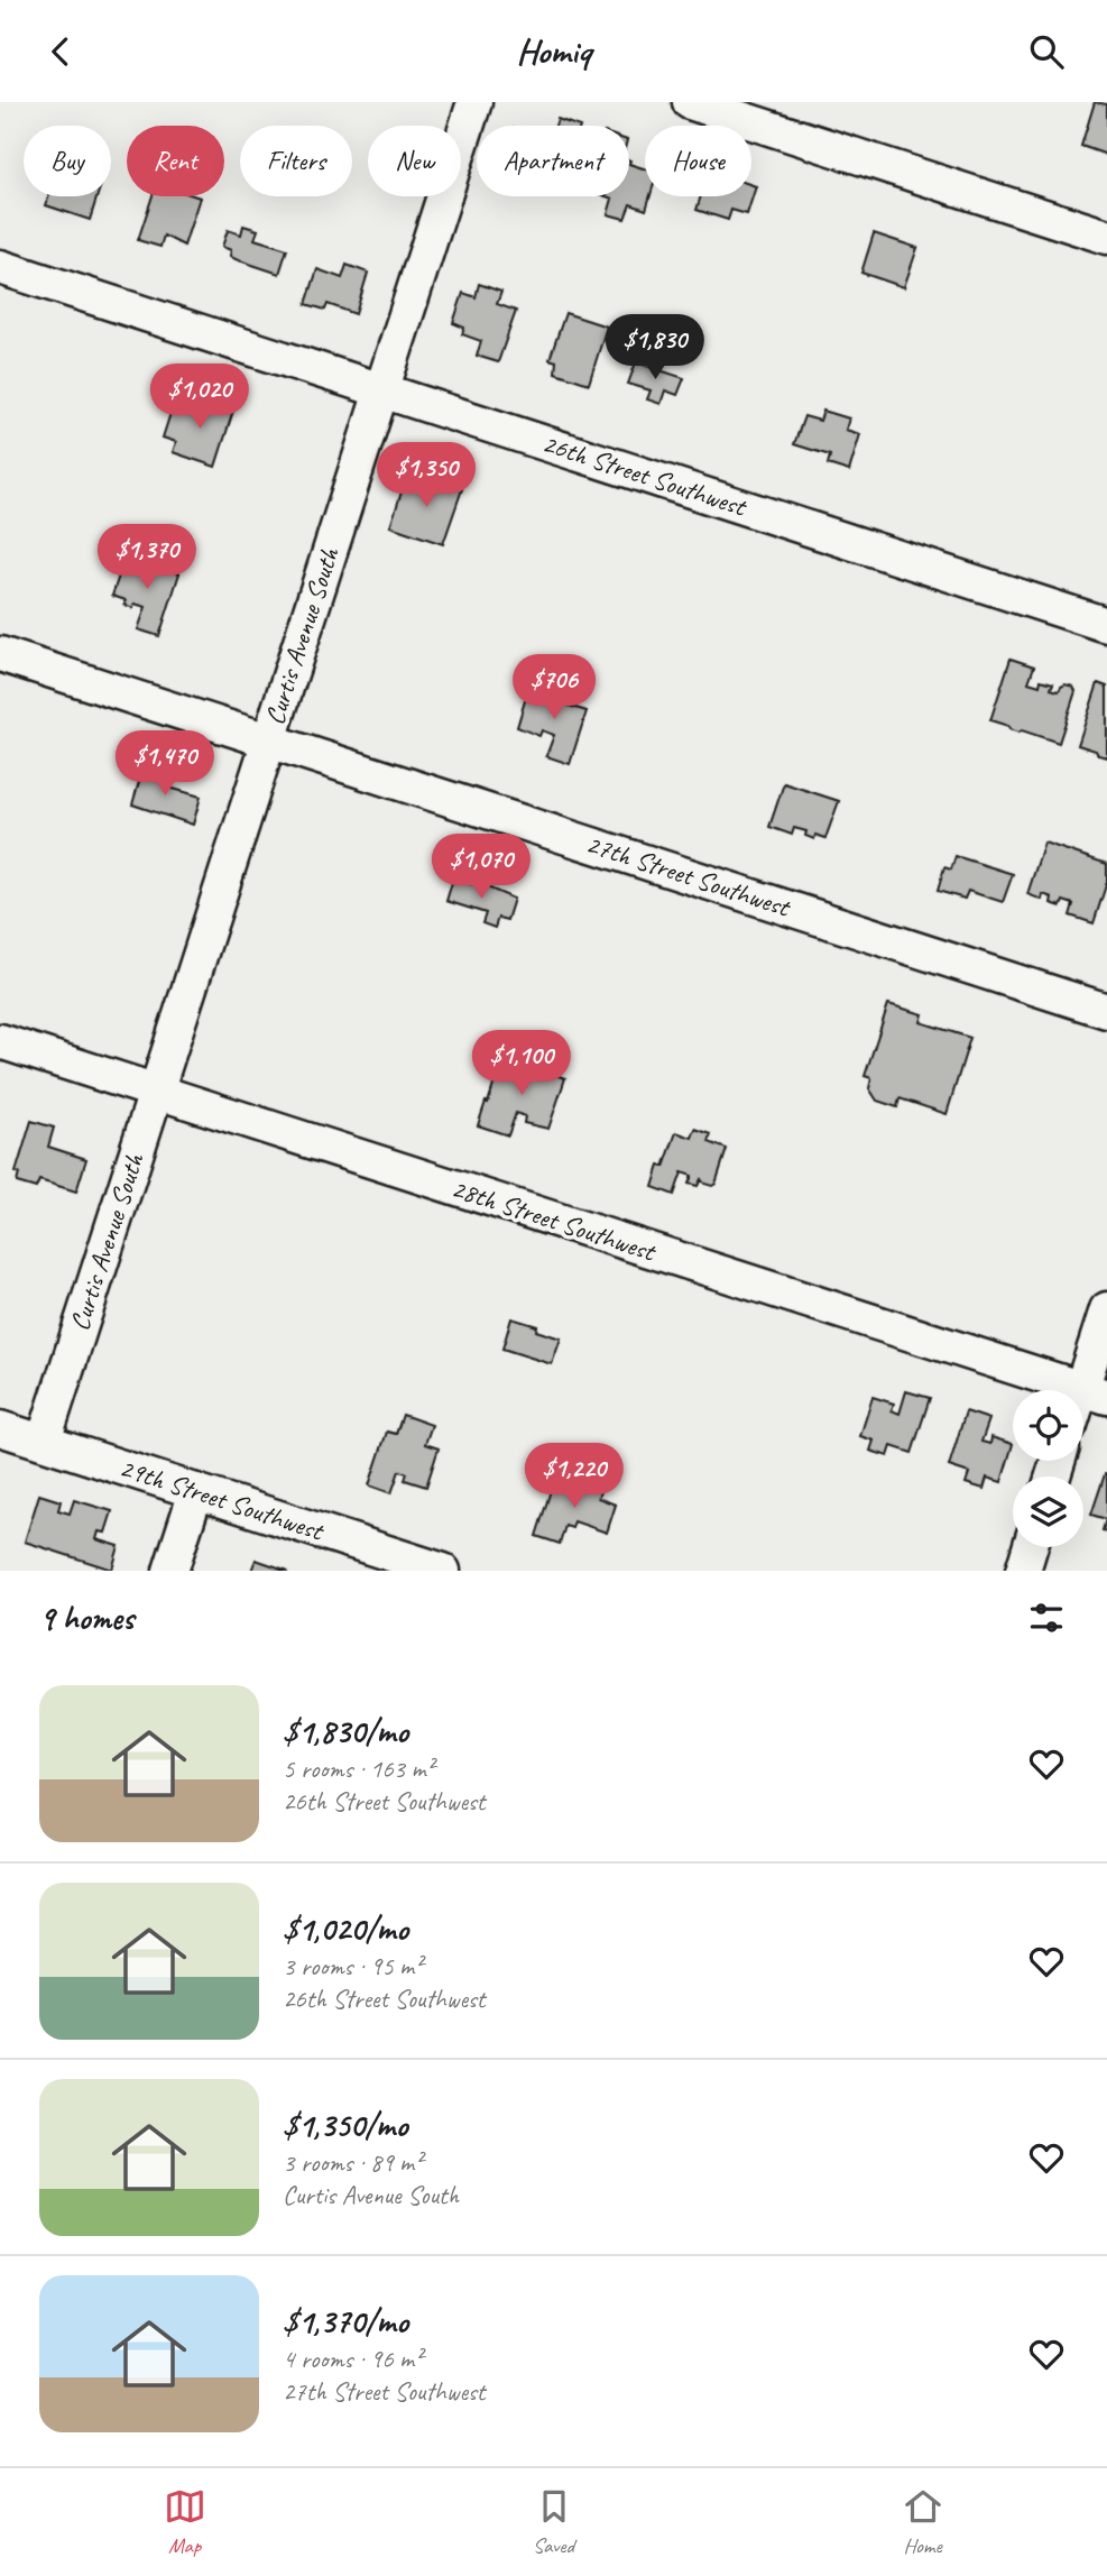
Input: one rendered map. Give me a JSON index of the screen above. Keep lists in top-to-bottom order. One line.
{"streets":{"street":["26th Street Southwest","Curtis Avenue South","27th Street Southwest","28th Street Southwest","29th Street Southwest"]},"crossings":[["26th Street Southwest","Curtis Avenue South"],["Curtis Avenue South","27th Street Southwest"],["Curtis Avenue South","28th Street Southwest"],["Curtis Avenue South","29th Street Southwest"]],"page":{"header":"Homiq","chip":["Buy","Rent","Filters","New","Apartment","House"],"price":["$1,830","$1,020","$1,350","$1,370","$706","$1,470","$1,070","$1,100","$1,220"],"heading":"9 homes","list":[{"name":"$1,830/mo","note":"5 rooms · 163 m² · 26th Street Southwest"},{"name":"$1,020/mo","note":"3 rooms · 95 m² · 26th Street Southwest"},{"name":"$1,350/mo","note":"3 rooms · 89 m² · Curtis Avenue South"},{"name":"$1,370/mo","note":"4 rooms · 96 m² · 27th Street Southwest"}],"tabs":["Map","Saved","Home"]}}
